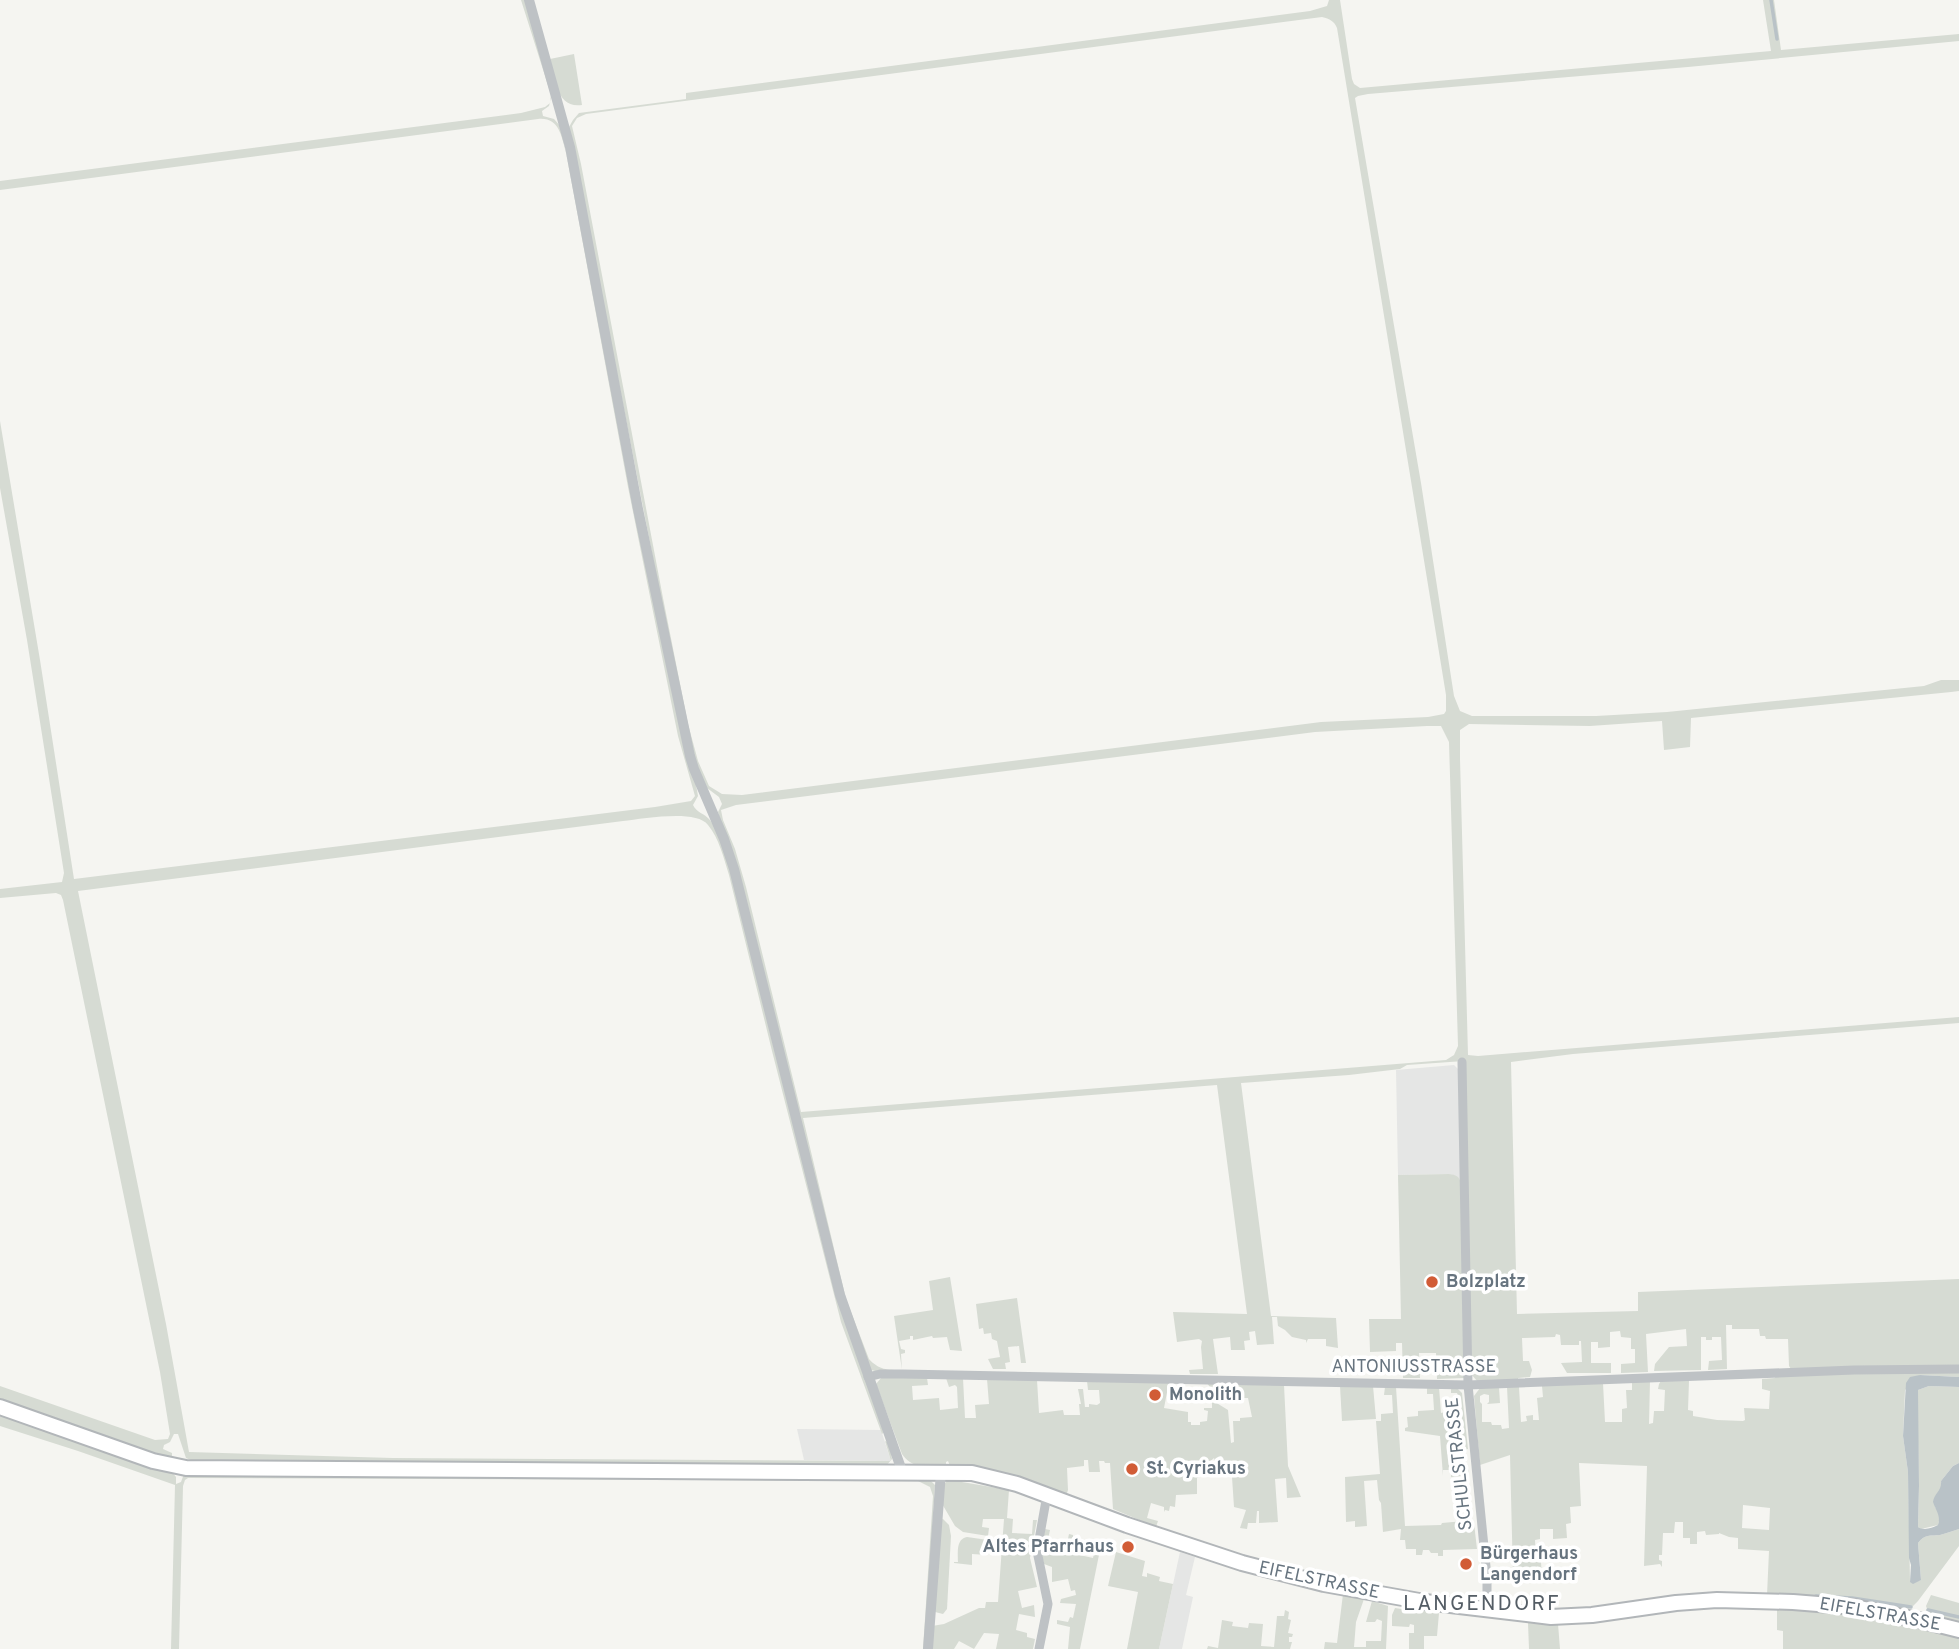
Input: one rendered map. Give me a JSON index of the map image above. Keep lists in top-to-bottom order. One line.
{"streets":{"main road":["EIFELSTRASSE"],"street":["ANTONIUSSTRASSE","SCHULSTRASSE"]},"crossings":[["ANTONIUSSTRASSE","SCHULSTRASSE"],["SCHULSTRASSE","EIFELSTRASSE"]],"districts":["LANGENDORF"],"places":["Bolzplatz","Monolith","St. Cyriakus","Altes Pfarrhaus","Bürgerhaus Langendorf"]}
